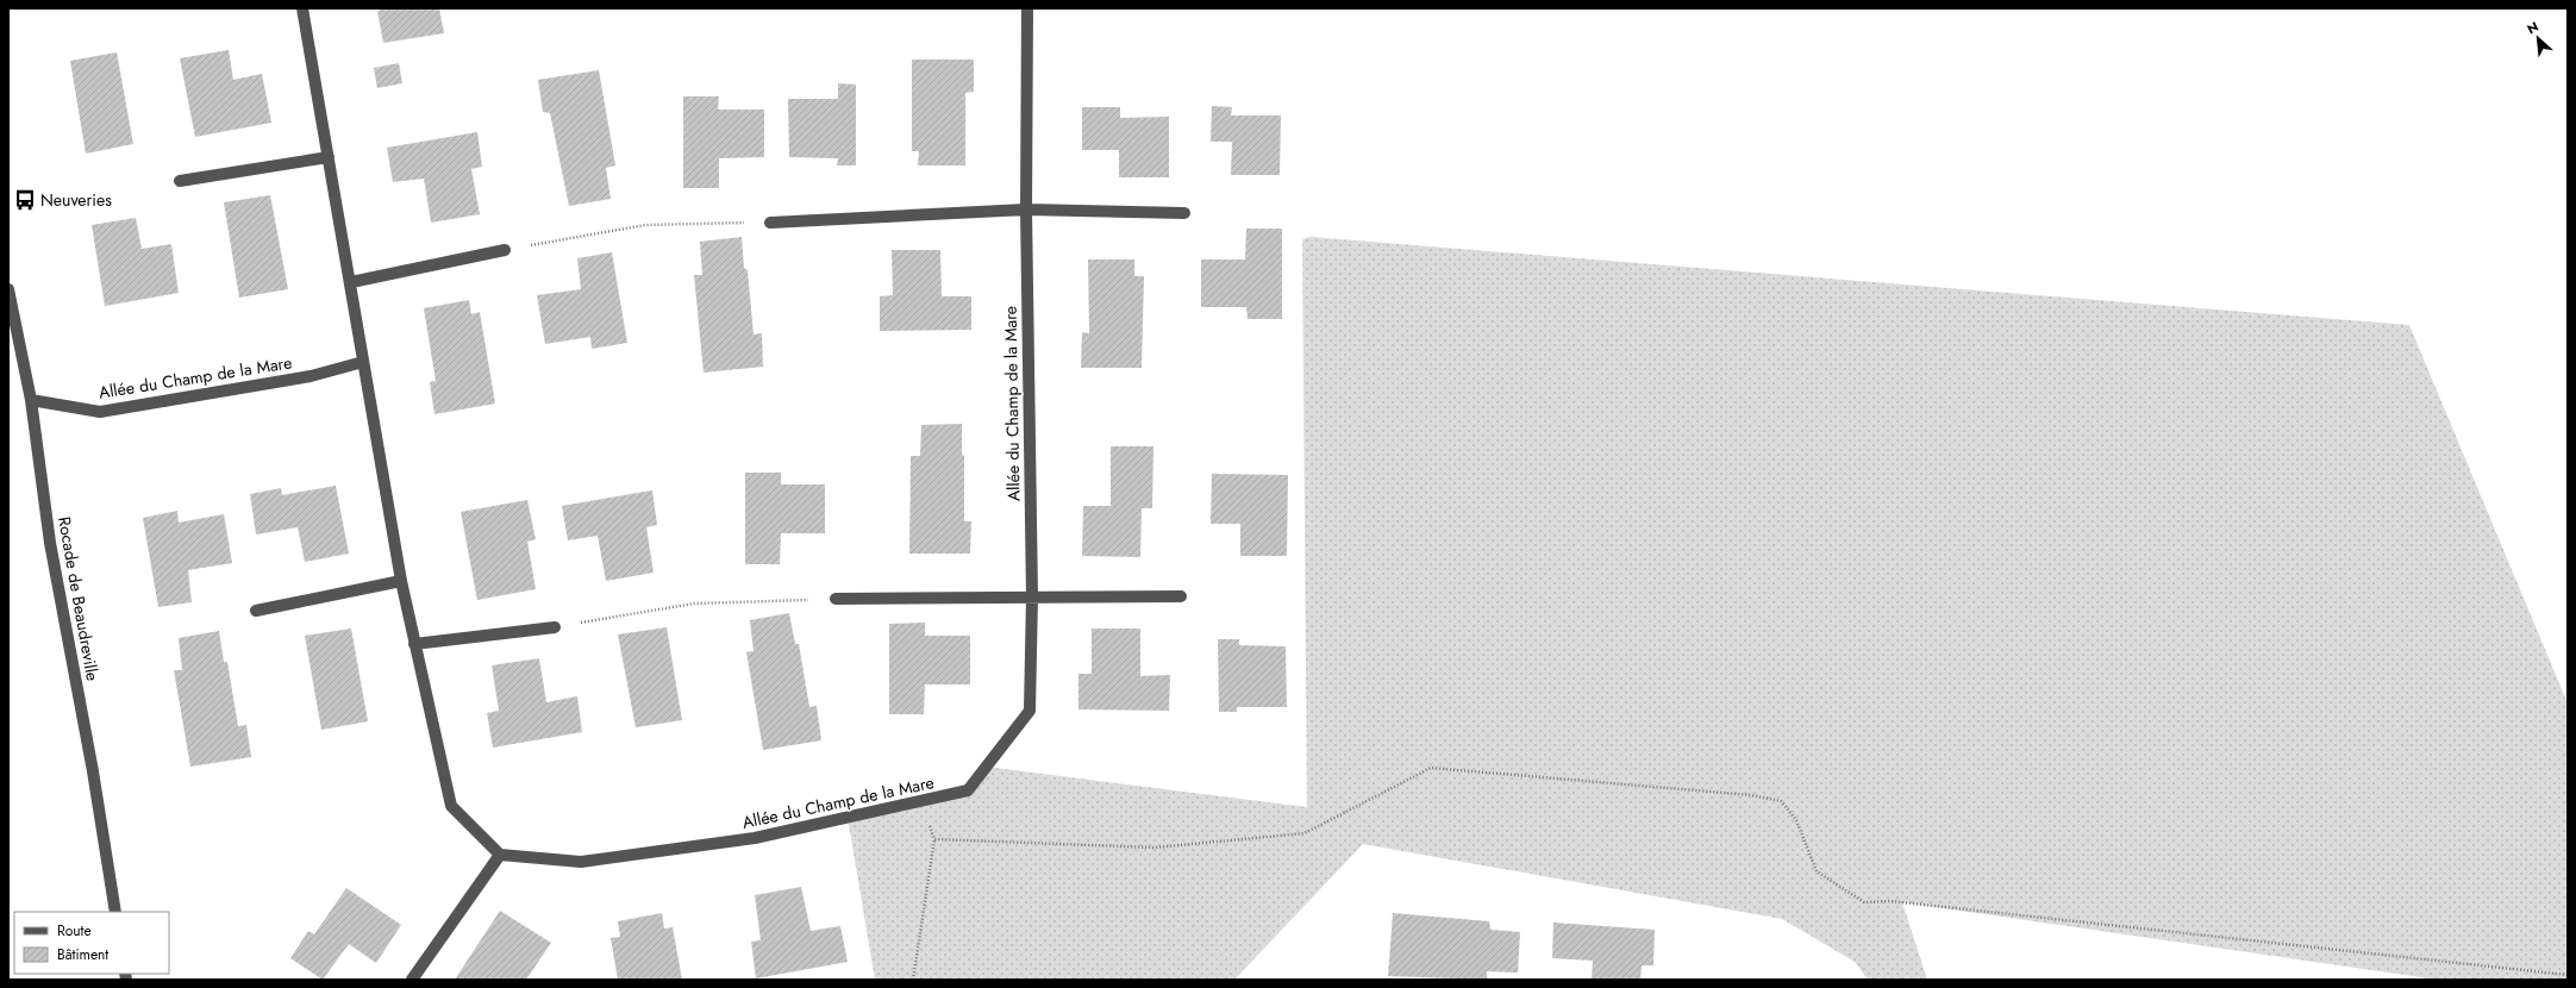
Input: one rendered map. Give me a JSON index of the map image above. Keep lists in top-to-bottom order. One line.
{"streets":{"street":["Allée du Champ de la Mare","Rocade de Beaudreville"]},"crossings":[["Allée du Champ de la Mare","Rocade de Beaudreville"]],"places":{"bus stop":["Neuveries"]},"legend":["Route","Bâtiment"],"north":"top left"}
